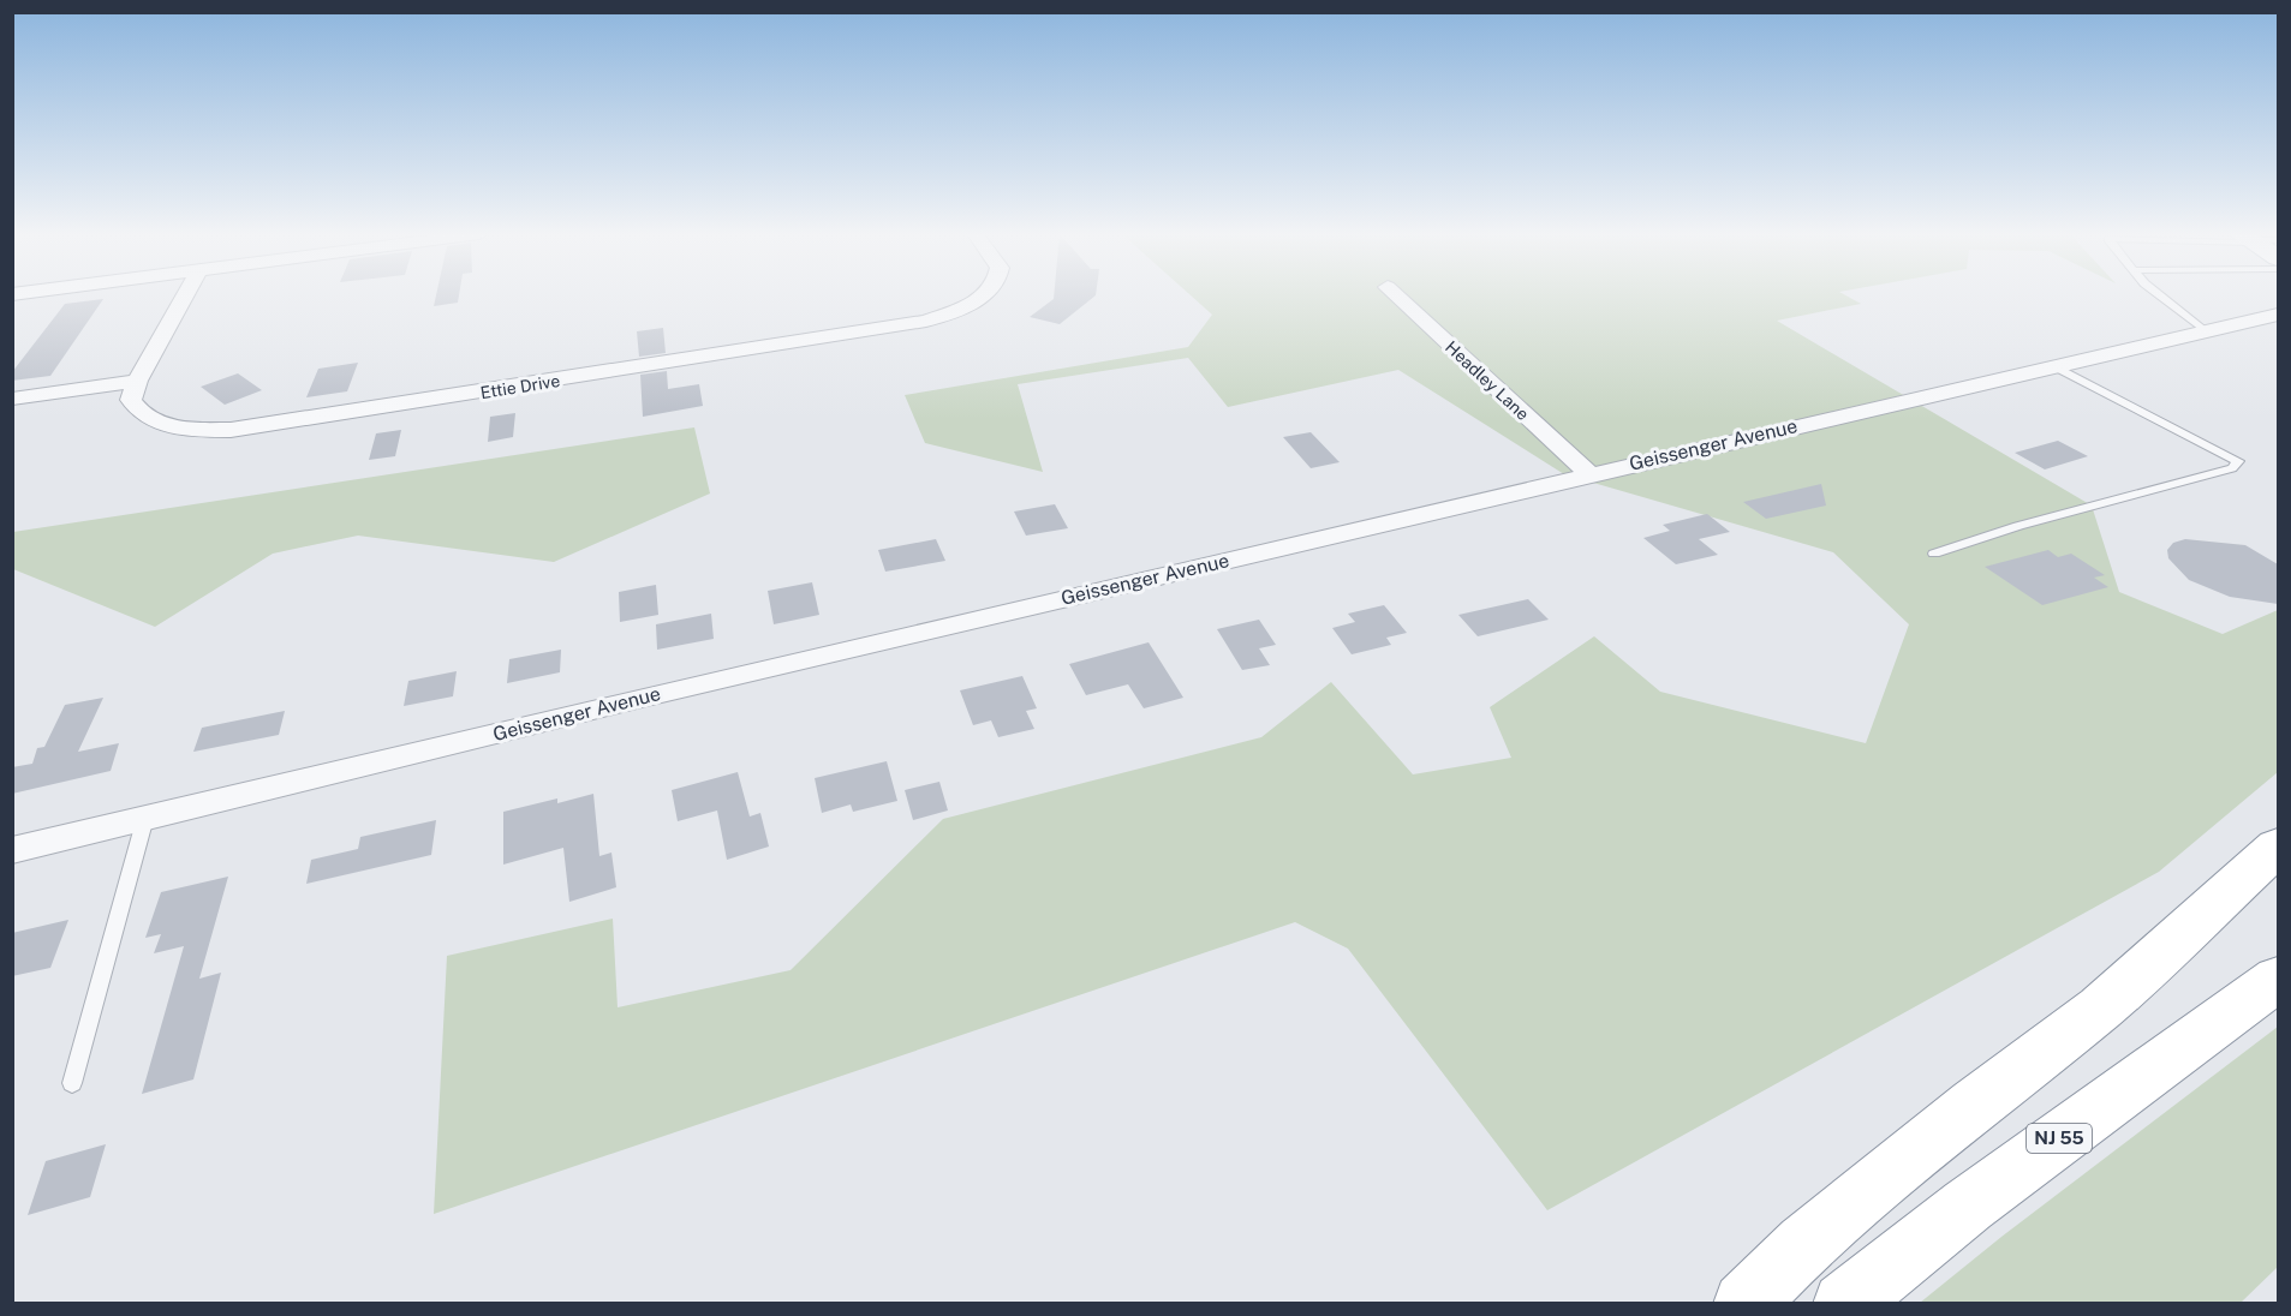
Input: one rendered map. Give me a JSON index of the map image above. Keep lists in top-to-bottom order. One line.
{"streets":{"main road":["NJ 55"],"street":["Headley Lane","Ettie Drive","Geissenger Avenue"]},"crossings":[["Headley Lane","Geissenger Avenue"]]}
